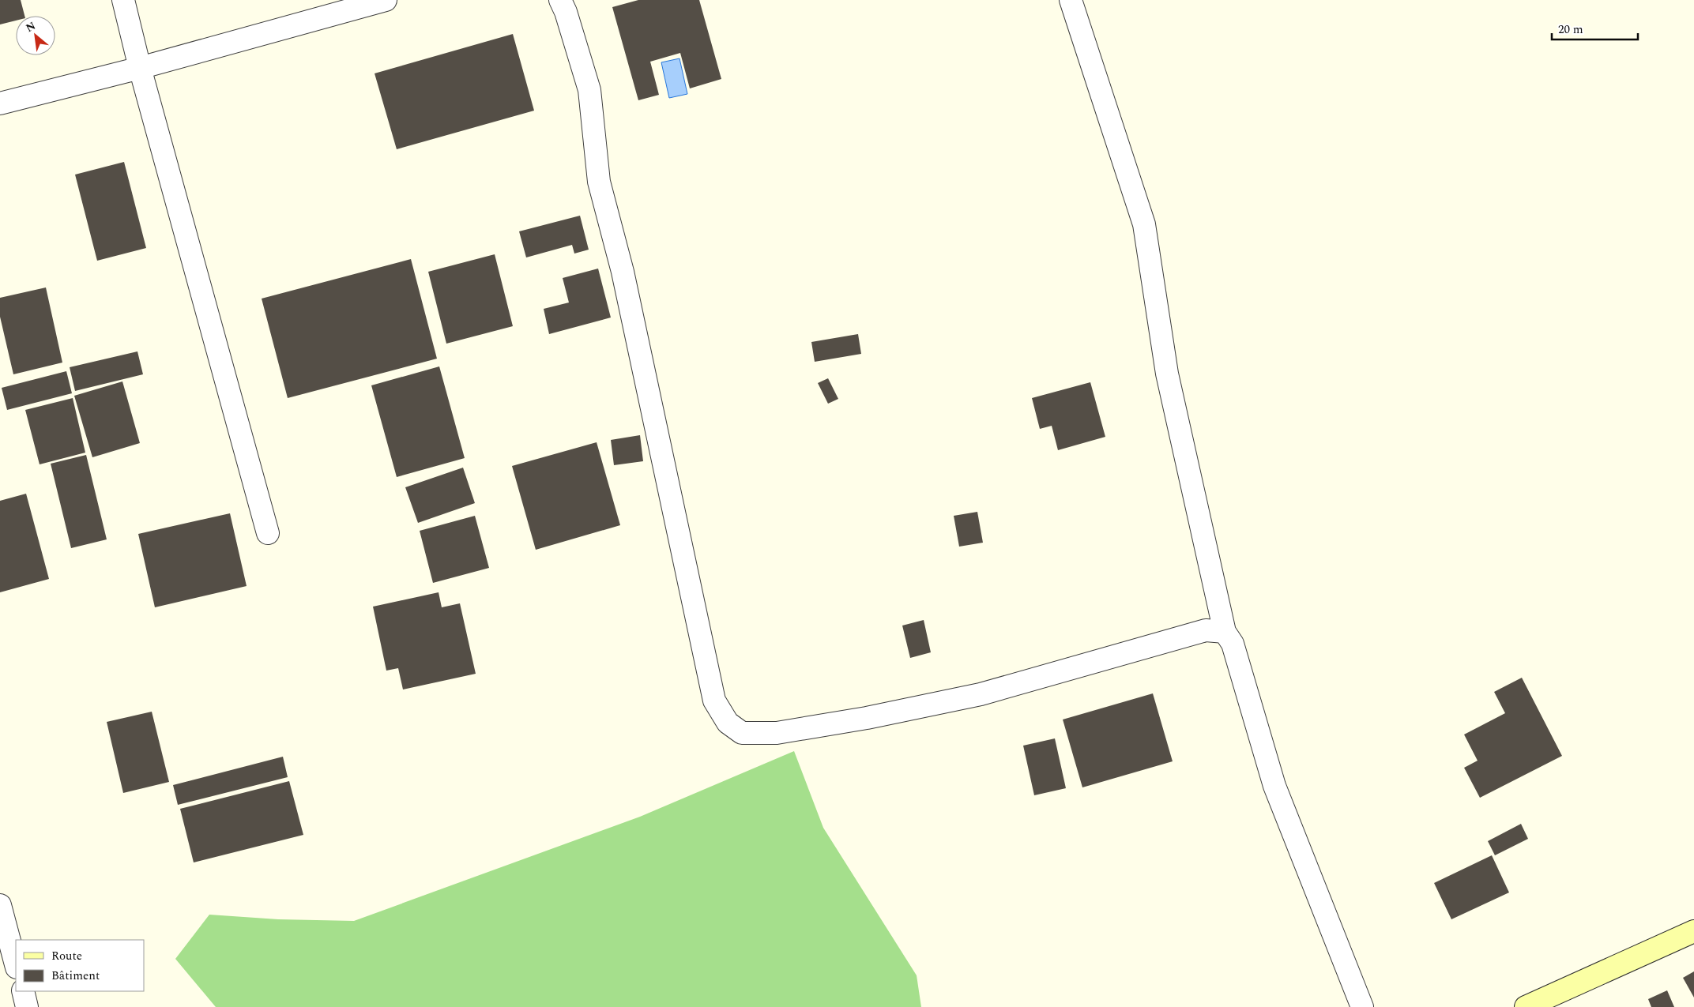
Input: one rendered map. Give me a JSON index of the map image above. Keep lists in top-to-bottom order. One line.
{"legend":["Route","Bâtiment"],"scale_bar":"20 m","north":"top left"}
